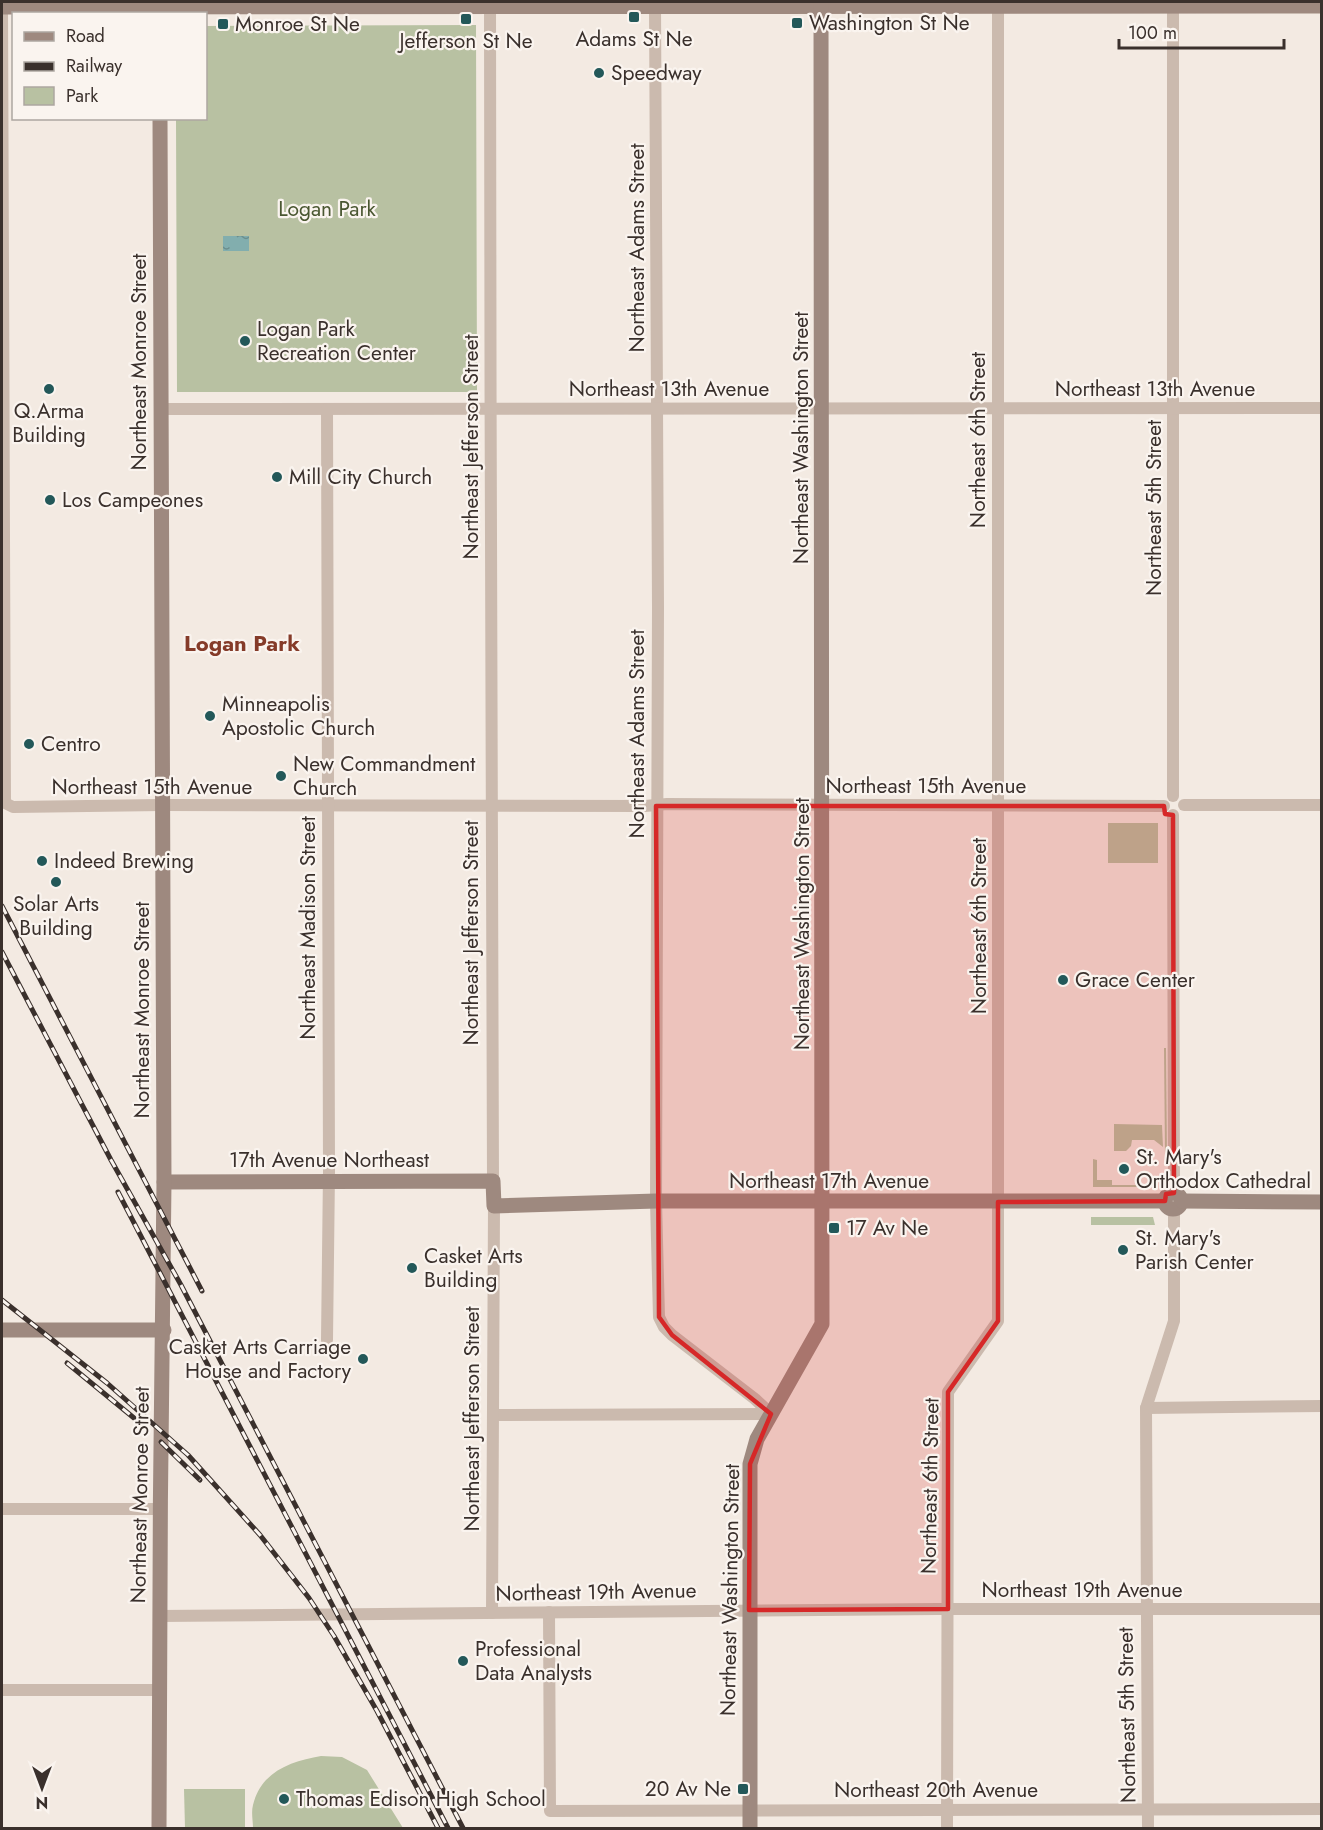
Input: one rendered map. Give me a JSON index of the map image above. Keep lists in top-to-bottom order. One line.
{"streets":{"street":["Northeast Adams Street","Northeast Monroe Street","Northeast 13th Avenue","Northeast Washington Street","Northeast 6th Street","Northeast Jefferson Street","Northeast 5th Street","Northeast 15th Avenue","Northeast Madison Street","17th Avenue Northeast","Northeast 17th Avenue","Northeast 19th Avenue","Northeast 20th Avenue"]},"crossings":[["Northeast Adams Street","Northeast 13th Avenue"],["Northeast Adams Street","Northeast Washington Street"],["Northeast Adams Street","Northeast 15th Avenue"],["Northeast Adams Street","Northeast 17th Avenue"],["Northeast Monroe Street","Northeast 13th Avenue"],["Northeast Monroe Street","Northeast 15th Avenue"],["Northeast Monroe Street","17th Avenue Northeast"],["Northeast Monroe Street","Northeast 19th Avenue"],["Northeast 13th Avenue","Northeast Washington Street"],["Northeast 13th Avenue","Northeast 6th Street"],["Northeast 13th Avenue","Northeast Jefferson Street"],["Northeast 13th Avenue","Northeast 5th Street"],["Northeast 13th Avenue","Northeast Madison Street"],["Northeast Washington Street","Northeast 15th Avenue"],["Northeast Washington Street","Northeast 17th Avenue"],["Northeast Washington Street","Northeast 19th Avenue"],["Northeast Washington Street","Northeast 20th Avenue"],["Northeast 6th Street","Northeast 15th Avenue"],["Northeast 6th Street","Northeast 17th Avenue"],["Northeast 6th Street","Northeast 19th Avenue"],["Northeast 6th Street","Northeast 20th Avenue"],["Northeast Jefferson Street","Northeast 15th Avenue"],["Northeast Jefferson Street","17th Avenue Northeast"],["Northeast Jefferson Street","Northeast 17th Avenue"],["Northeast Jefferson Street","Northeast 19th Avenue"],["Northeast 5th Street","Northeast 15th Avenue"],["Northeast 5th Street","Northeast 17th Avenue"],["Northeast 5th Street","Northeast 19th Avenue"],["Northeast 5th Street","Northeast 20th Avenue"],["Northeast 15th Avenue","Northeast Madison Street"],["Northeast Madison Street","17th Avenue Northeast"],["Northeast 19th Avenue","Northeast 20th Avenue"]],"districts":["Logan Park"],"parks":["Logan Park"],"places":{"transit":["Adams St Ne","Jefferson St Ne","Washington St Ne","Monroe St Ne","17 Av Ne","20 Av Ne"],"other":["Speedway","Logan Park Recreation Center","Q.Arma Building","Mill City Church","Los Campeones","Minneapolis Apostolic Church","Centro","New Commandment Church","Indeed Brewing","Solar Arts Building","Grace Center","St. Mary's Orthodox Cathedral","St. Mary's Parish Center","Casket Arts Building","Casket Arts Carriage House and Factory","Professional Data Analysts","Thomas Edison High School"]},"legend":["Road","Railway","Park"],"scale_bar":"100 m","north":"bottom"}
